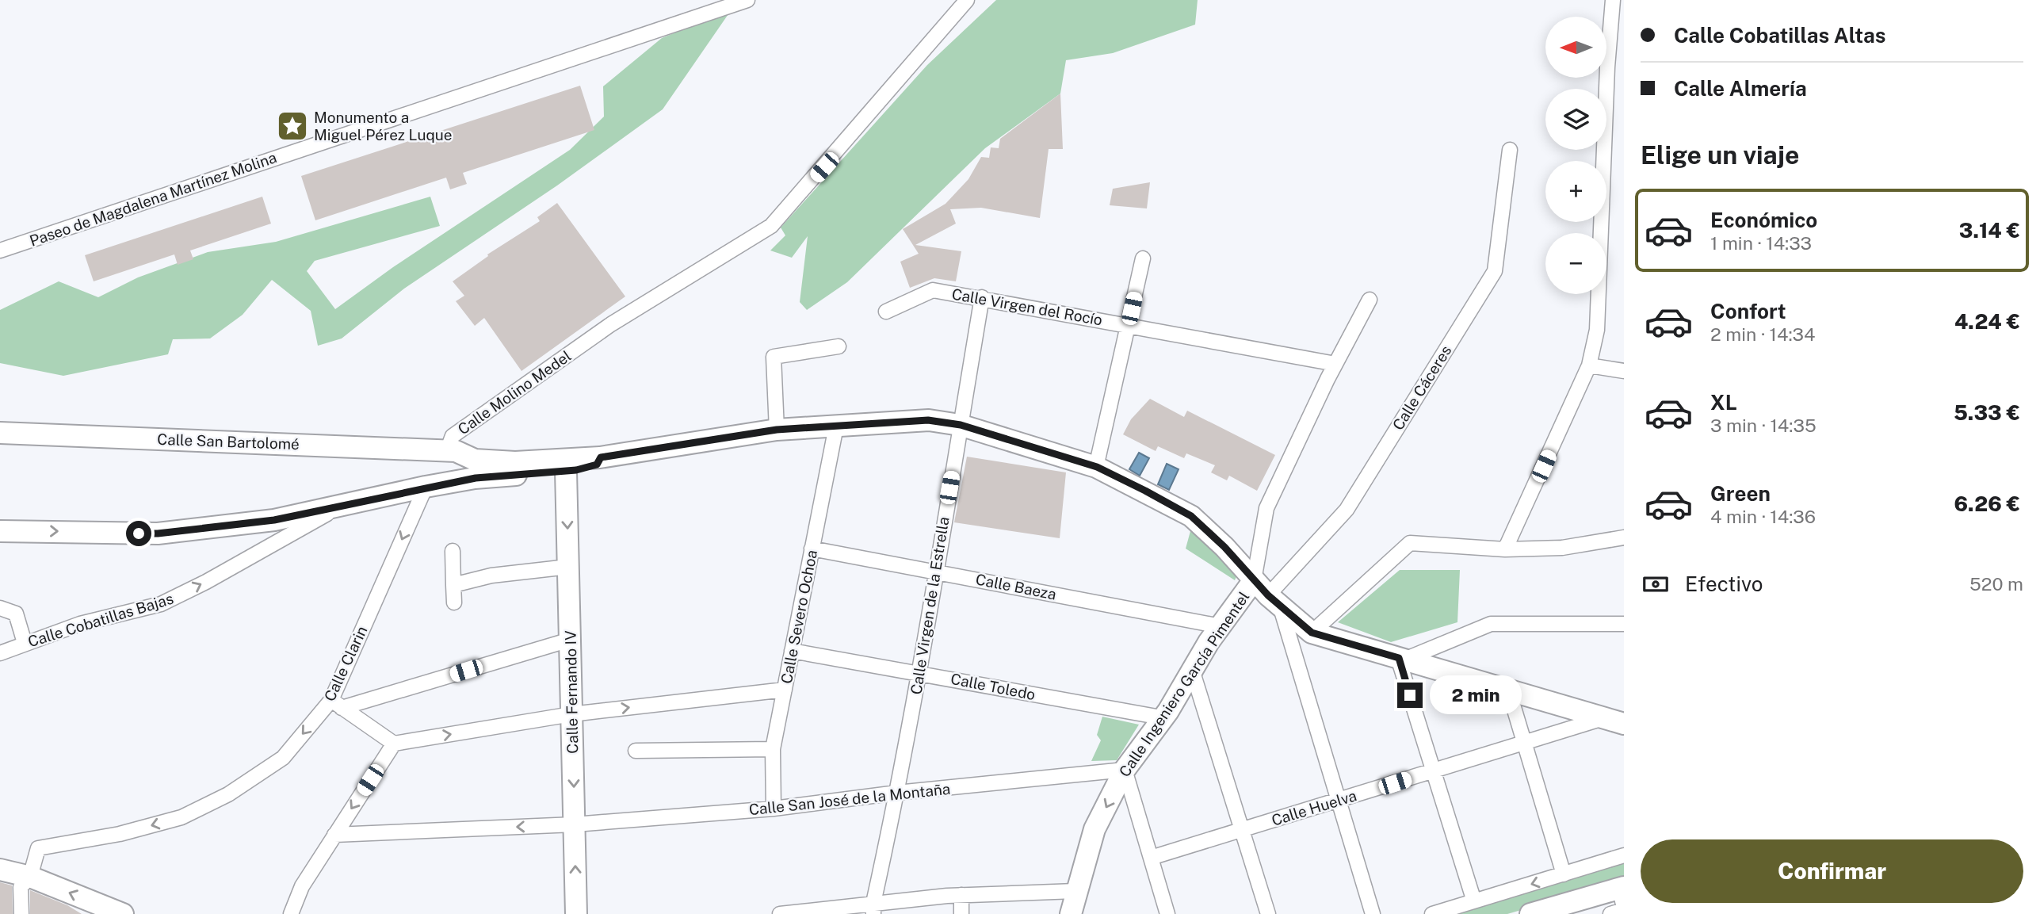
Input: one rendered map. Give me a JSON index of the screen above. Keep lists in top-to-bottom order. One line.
{"streets":{"street":["Paseo de Magdalena Martínez Molina","Calle Virgen del Rocío","Calle Cáceres","Calle Molino Medel","Calle San Bartolomé","Calle Baeza","Calle Virgen de la Estrella","Calle Severo Ochoa","Calle Cobatillas Bajas","Calle Clarin","Calle Ingeniero García Pimentel","Calle Toledo","Calle Fernando IV","Calle San José de la Montaña","Calle Huelva"]},"crossings":[["Calle Virgen del Rocío","Calle Virgen de la Estrella"],["Calle Cáceres","Calle Molino Medel"],["Calle Cáceres","Calle Ingeniero García Pimentel"],["Calle Molino Medel","Calle San Bartolomé"],["Calle Molino Medel","Calle Virgen de la Estrella"],["Calle Molino Medel","Calle Severo Ochoa"],["Calle Molino Medel","Calle Ingeniero García Pimentel"],["Calle Molino Medel","Calle Huelva"],["Calle Baeza","Calle Virgen de la Estrella"],["Calle Baeza","Calle Severo Ochoa"],["Calle Baeza","Calle Ingeniero García Pimentel"],["Calle Virgen de la Estrella","Calle Toledo"],["Calle Virgen de la Estrella","Calle San José de la Montaña"],["Calle Severo Ochoa","Calle Toledo"],["Calle Severo Ochoa","Calle San José de la Montaña"],["Calle Ingeniero García Pimentel","Calle Toledo"],["Calle Ingeniero García Pimentel","Calle San José de la Montaña"],["Calle Fernando IV","Calle San José de la Montaña"]],"one_way":["Calle Clarin"],"places":{"place":["Monumento a Miguel Pérez Luque"]},"north":"left","page":{"banner":["Calle Cobatillas Altas","Calle Almería"],"map_buttons":["+","−"],"heading":"Elige un viaje","list":[{"name":"Económico","note":"1 min · 14:33","value":"3.14 €"},{"name":"Confort","note":"2 min · 14:34","value":"4.24 €"},{"name":"XL","note":"3 min · 14:35","value":"5.33 €"},{"name":"Green","note":"4 min · 14:36","value":"6.26 €"}],"pay":["Efectivo","520 m"],"bubble":"2 min","buttons":"Confirmar"}}
